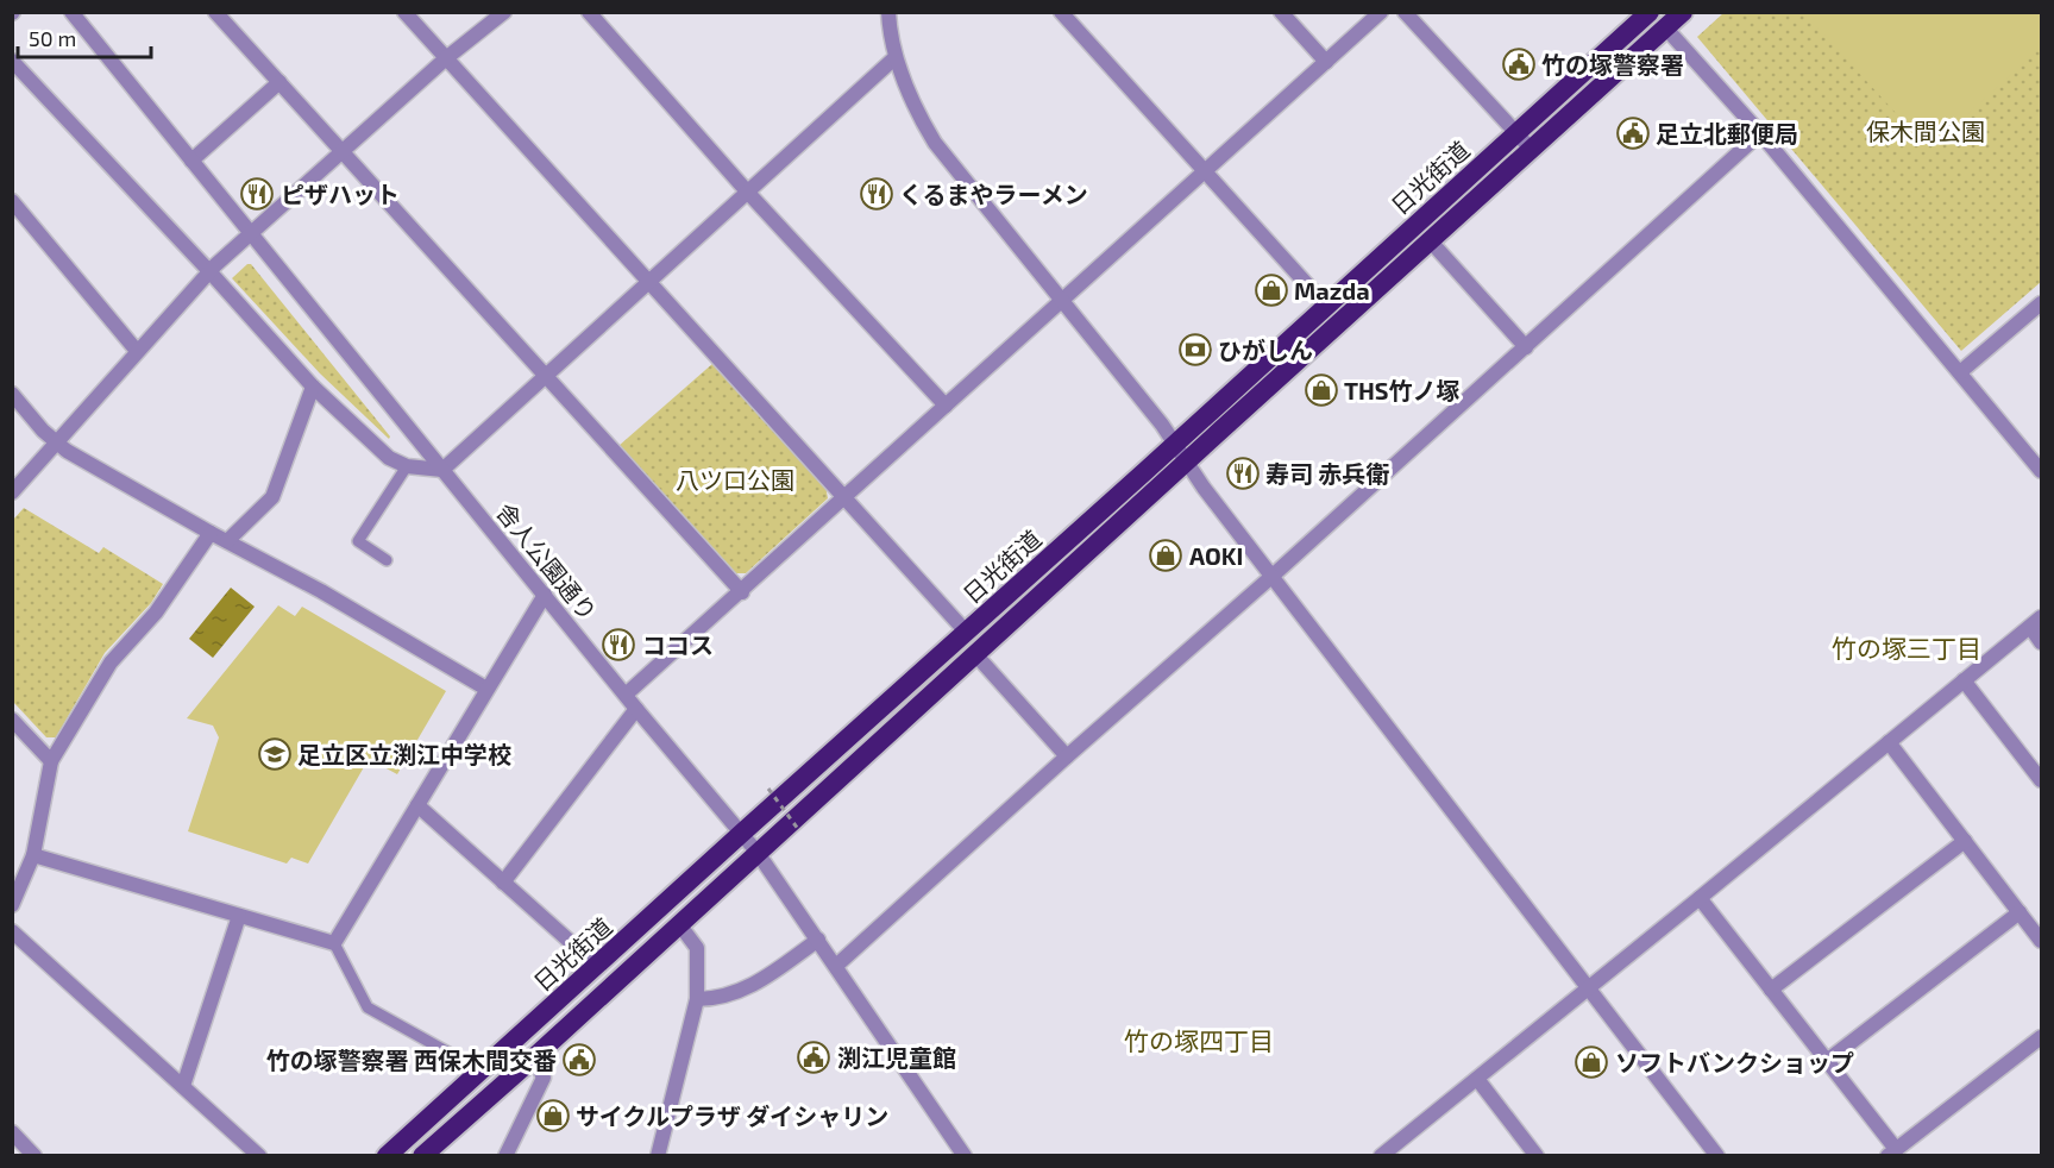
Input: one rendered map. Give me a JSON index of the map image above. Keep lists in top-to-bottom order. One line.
{"streets":{"highway":["日光街道"],"street":["舎人公園通り"]},"crossings":[["日光街道","舎人公園通り"]],"districts":["竹の塚三丁目","竹の塚四丁目"],"parks":["保木間公園","八ツ口公園"],"places":{"public building":["竹の塚警察署","足立北郵便局","渕江児童館","竹の塚警察署 西保木間交番"],"restaurant":["ピザハット","くるまやラーメン","寿司 赤兵衛","ココス"],"shop":["Mazda","THS竹ノ塚","AOKI","ソフトバンクショップ","サイクルプラザ ダイシャリン"],"bank":["ひがしん"],"school or university":["足立区立渕江中学校"]},"scale_bar":"50 m"}
